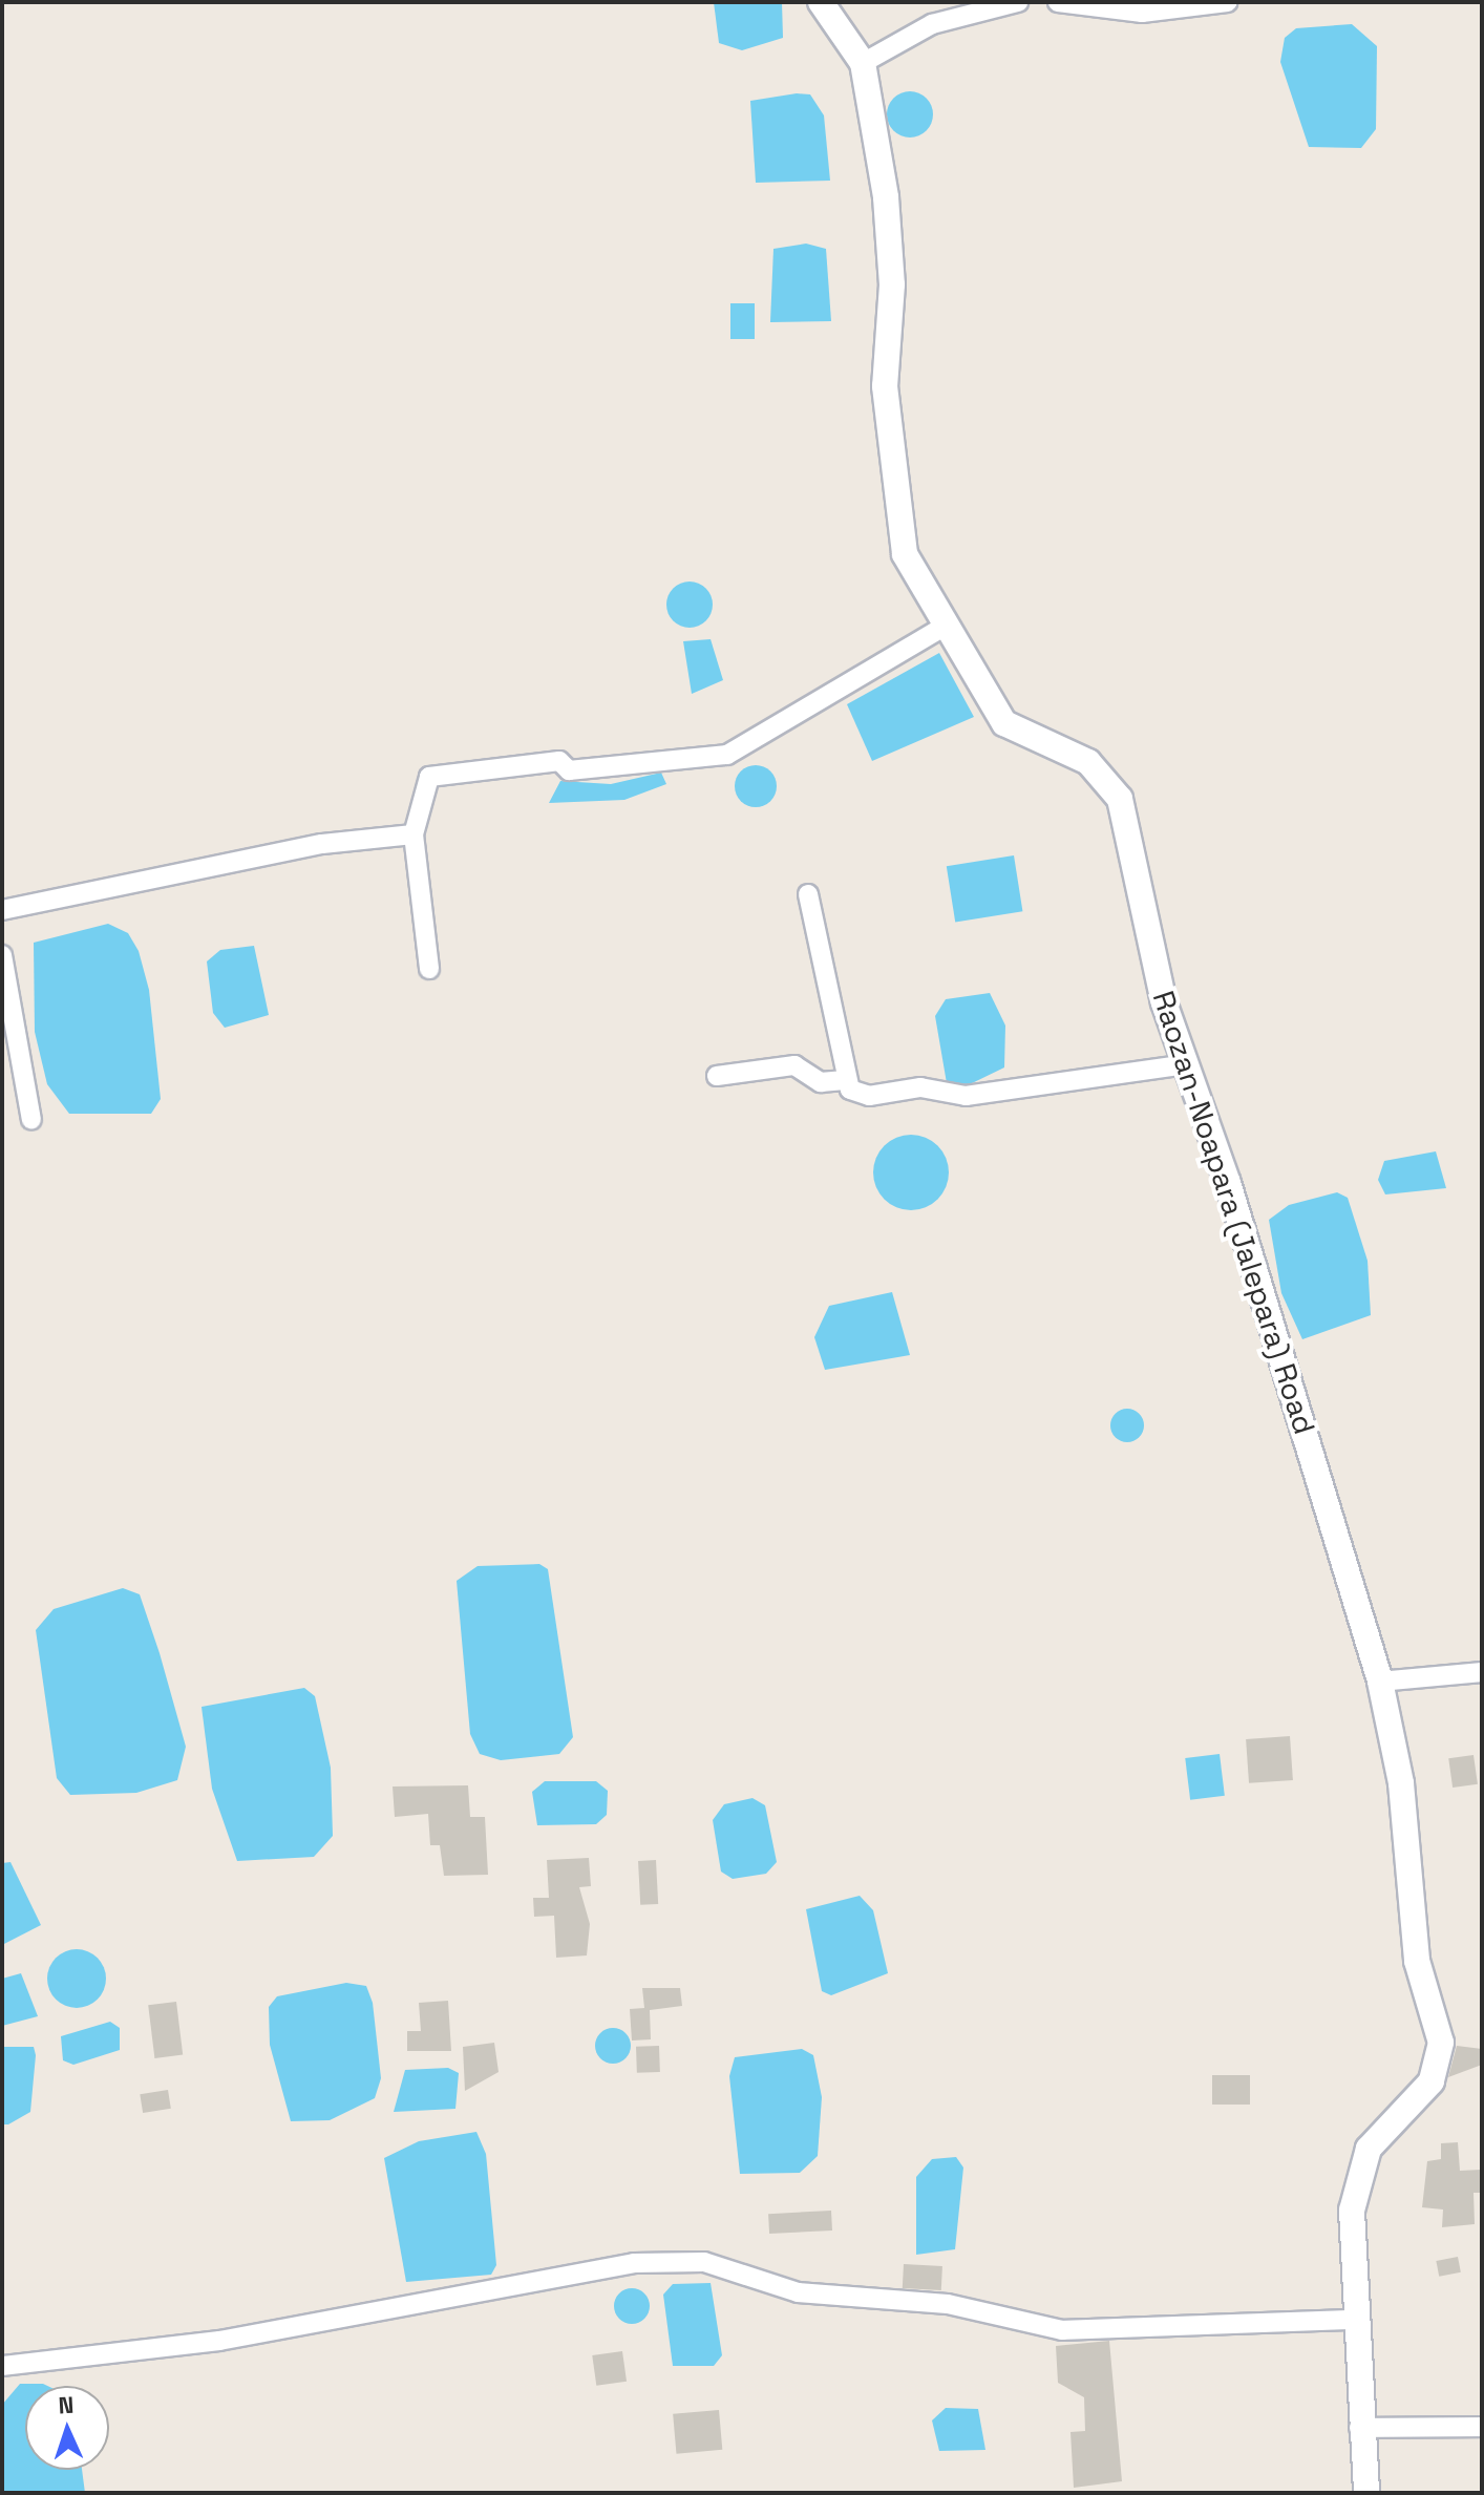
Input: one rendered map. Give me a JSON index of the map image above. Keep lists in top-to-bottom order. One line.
{"streets":{"main road":["Raozan-Noapara (Jalepara) Road"]},"north":"top"}
